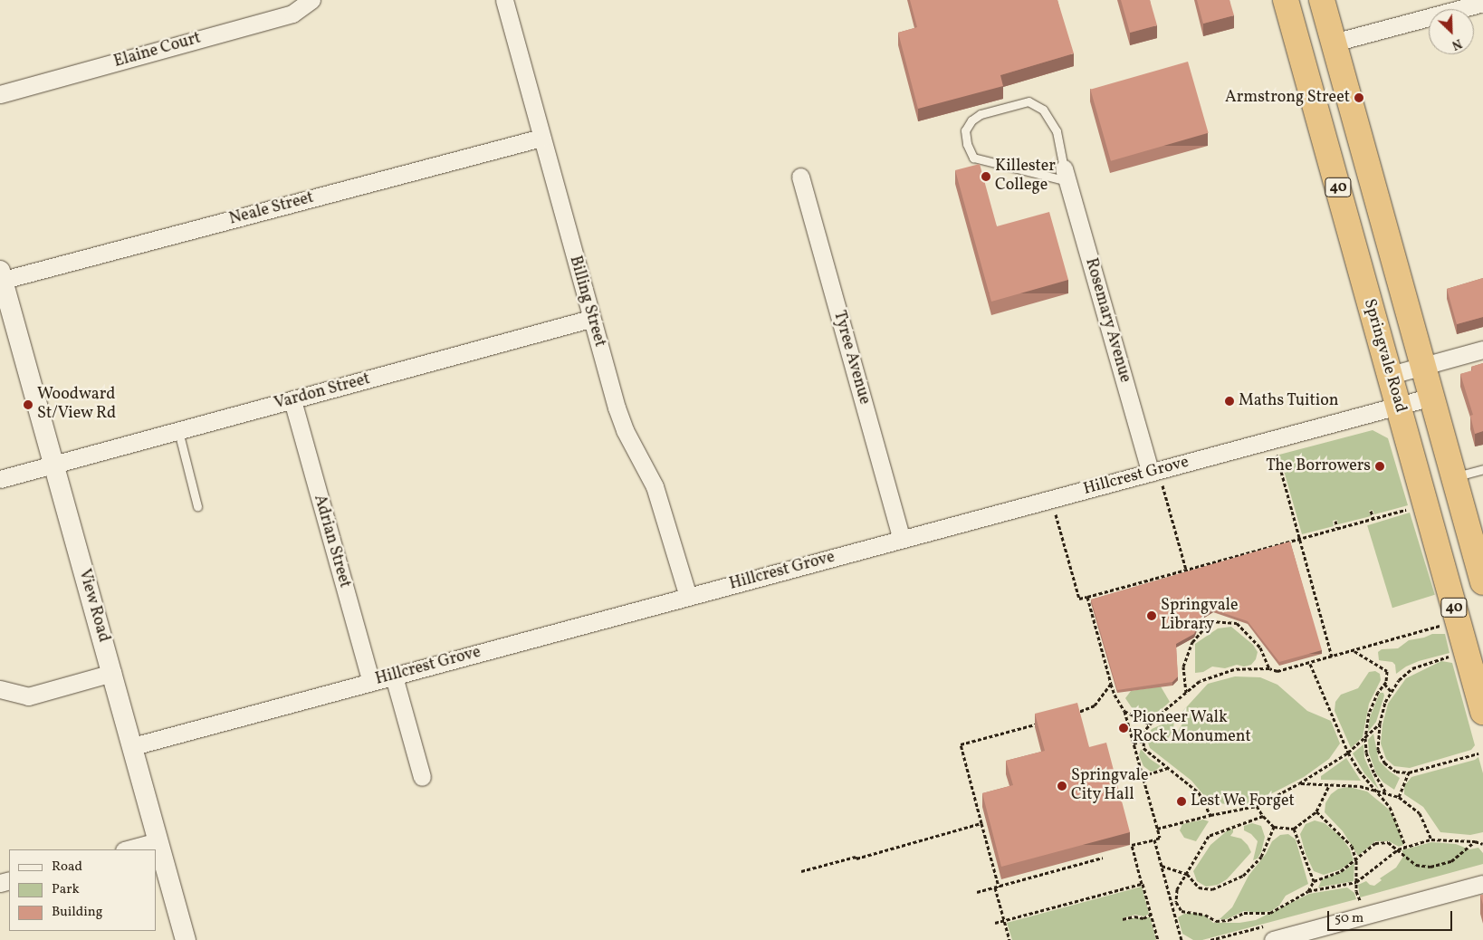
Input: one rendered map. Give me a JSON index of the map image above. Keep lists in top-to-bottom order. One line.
{"streets":{"highway":["40","Springvale Road"],"street":["Elaine Court","Neale Street","Billing Street","Rosemary Avenue","Tyree Avenue","Vardon Street","Hillcrest Grove","Adrian Street","View Road"]},"crossings":[["40","Hillcrest Grove"],["Neale Street","Billing Street"],["Neale Street","View Road"],["Billing Street","Vardon Street"],["Billing Street","Hillcrest Grove"],["Rosemary Avenue","Hillcrest Grove"],["Springvale Road","Hillcrest Grove"],["Tyree Avenue","Hillcrest Grove"],["Vardon Street","Adrian Street"],["Vardon Street","View Road"],["Hillcrest Grove","Adrian Street"],["Hillcrest Grove","View Road"]],"places":["Armstrong Street","Killester College","Maths Tuition","Woodward St/View Rd","The Borrowers","Springvale Library","Pioneer Walk Rock Monument","Springvale City Hall","Lest We Forget"],"legend":["Road","Park","Building"],"scale_bar":"50 m","north":"bottom right"}
